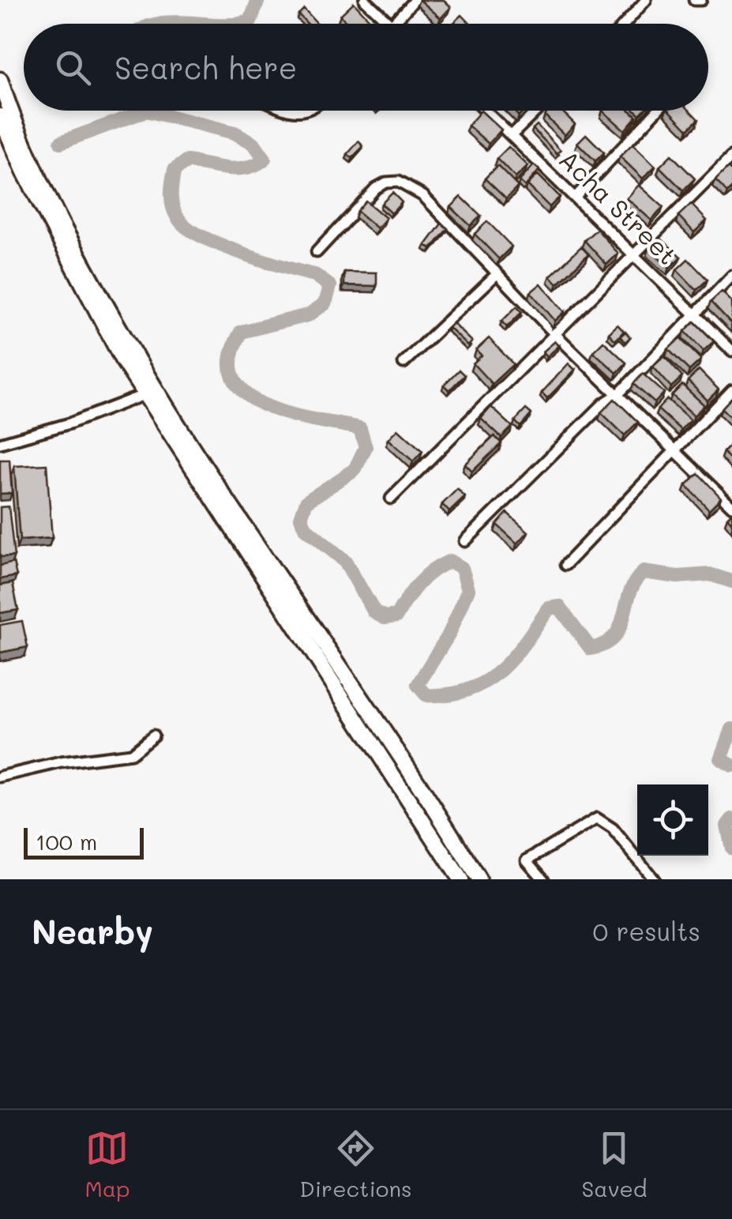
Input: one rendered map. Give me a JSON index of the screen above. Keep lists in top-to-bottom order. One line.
{"streets":{"street":["Acha Street"]},"scale_bar":"100 m","page":{"search":"Search here","scale":"100 m","heading":["Nearby","0 results"],"nav":["Map","Directions","Saved"]}}
